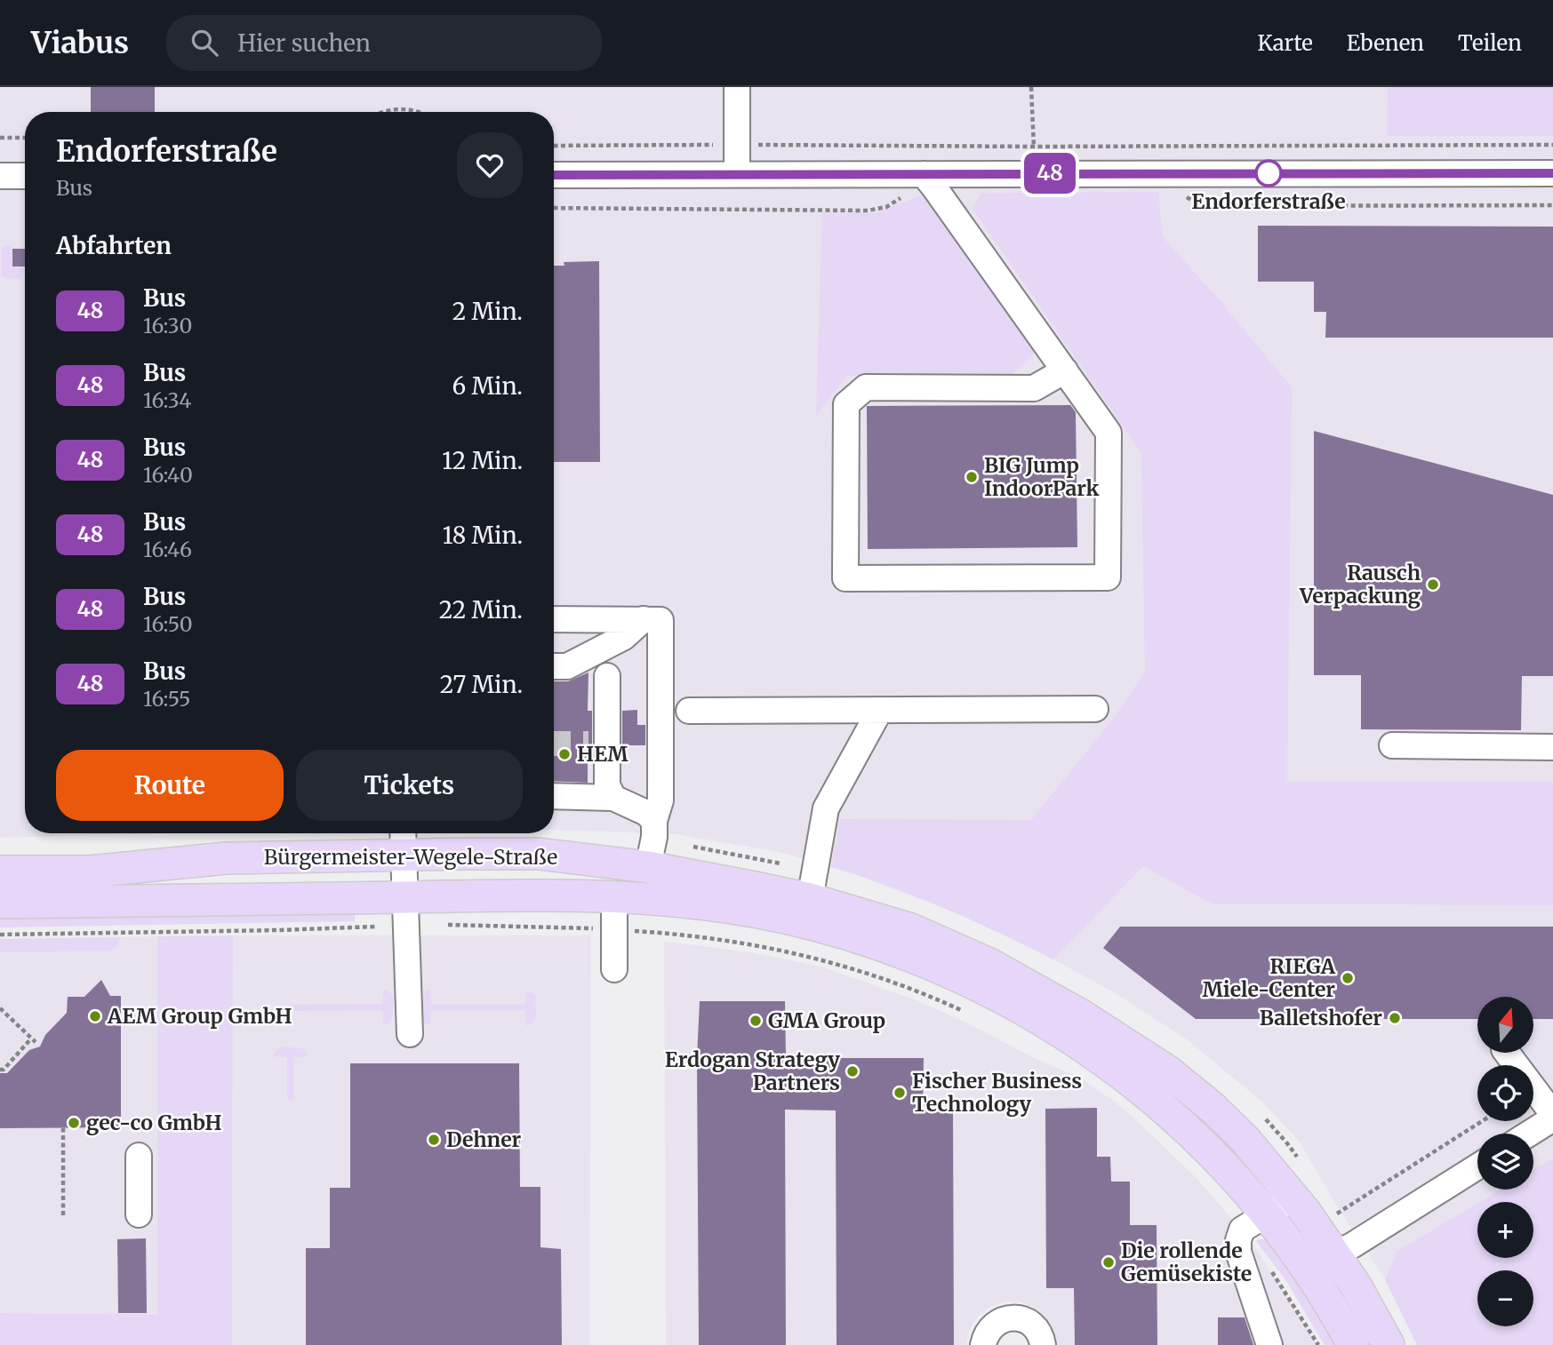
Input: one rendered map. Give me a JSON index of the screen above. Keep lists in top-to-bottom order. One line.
{"streets":{"main road":["Bürgermeister-Wegele-Straße"]},"places":["Endorferstraße","BIG Jump IndoorPark","Rausch Verpackung","HEM","RIEGA Miele-Center","AEM Group GmbH","Balletshofer","GMA Group","Erdogan Strategy Partners","Fischer Business Technology","gec-co GmbH","Dehner","Die rollende Gemüsekiste"],"lines":["bus line 48"],"north":"top","page":{"header":"Viabus","search":"Hier suchen","nav":["Karte","Ebenen","Teilen"],"on_map":"48","heading":[["Endorferstraße","Bus"],"Abfahrten"],"list":[{"mark":"48","name":"Bus","note":"16:30","value":"2 Min."},{"mark":"48","name":"Bus","note":"16:34","value":"6 Min."},{"mark":"48","name":"Bus","note":"16:40","value":"12 Min."},{"mark":"48","name":"Bus","note":"16:46","value":"18 Min."},{"mark":"48","name":"Bus","note":"16:50","value":"22 Min."},{"mark":"48","name":"Bus","note":"16:55","value":"27 Min."}],"buttons":["Route","Tickets"],"map_buttons":["+","−"]}}
